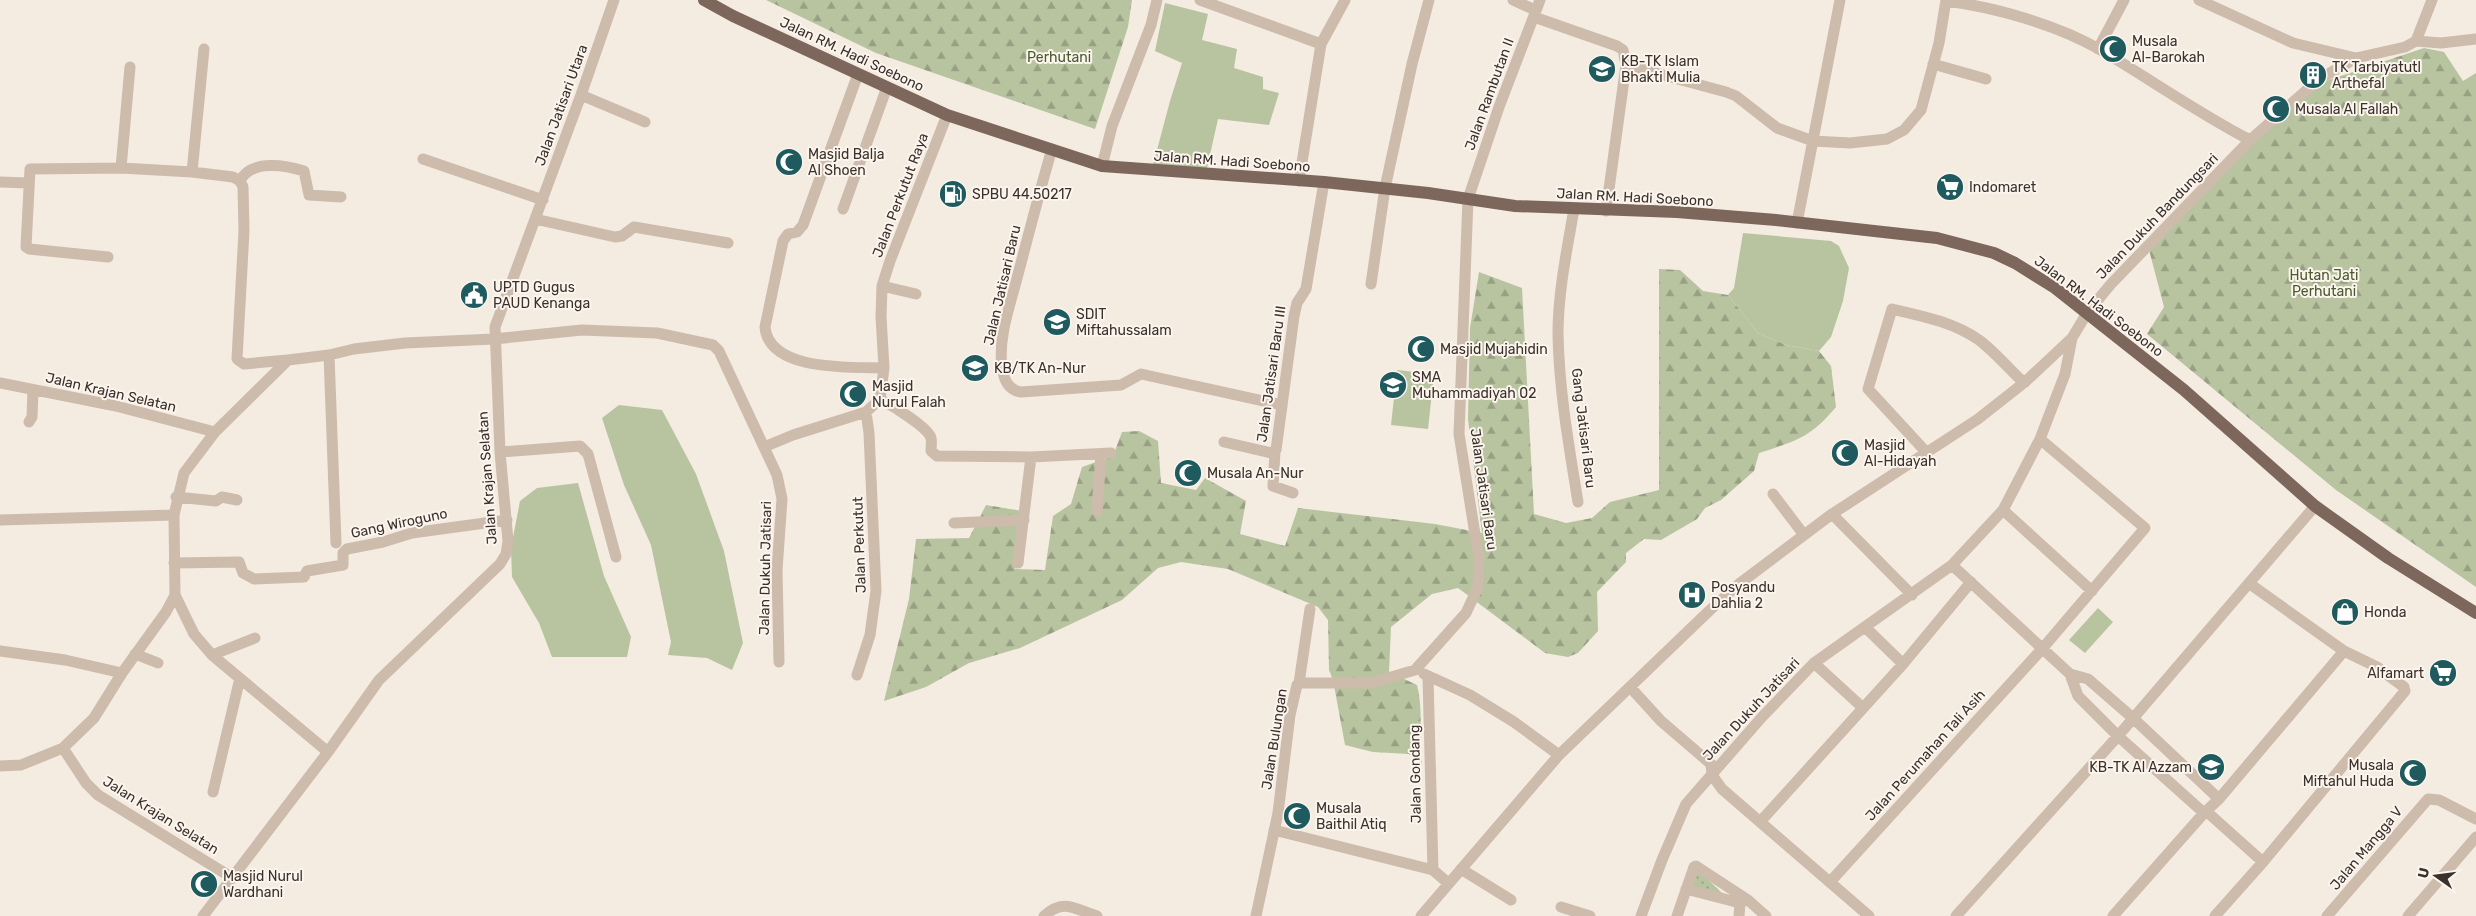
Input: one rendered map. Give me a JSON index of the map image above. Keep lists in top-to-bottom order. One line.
{"streets":{"main road":["Jalan RM. Hadi Soebono"],"street":["Jalan Rambutan II","Jalan Jatisari Utara","Jalan Perkutut Raya","Jalan Dukuh Bandungsari","Jalan Jatisari Baru","Jalan Jatisari Baru III","Jalan Krajan Selatan","Gang Jatisari Baru","Gang Wiroguno","Jalan Perkutut","Jalan Dukuh Jatisari","Jalan Bulungan","Jalan Perumahan Tali Asih","Jalan Gondang","Jalan Mangga V"]},"crossings":[["Jalan RM. Hadi Soebono","Jalan Rambutan II"],["Jalan RM. Hadi Soebono","Jalan Perkutut Raya"],["Jalan RM. Hadi Soebono","Jalan Dukuh Bandungsari"],["Jalan RM. Hadi Soebono","Jalan Jatisari Baru"],["Jalan RM. Hadi Soebono","Jalan Jatisari Baru III"],["Jalan RM. Hadi Soebono","Gang Jatisari Baru"],["Jalan RM. Hadi Soebono","Jalan Dukuh Jatisari"],["Jalan Rambutan II","Jalan Jatisari Baru"],["Jalan Jatisari Utara","Jalan Krajan Selatan"],["Jalan Jatisari Utara","Jalan Dukuh Jatisari"],["Jalan Dukuh Bandungsari","Jalan Dukuh Jatisari"],["Jalan Jatisari Baru","Jalan Jatisari Baru III"],["Jalan Jatisari Baru","Jalan Bulungan"],["Jalan Krajan Selatan","Gang Wiroguno"],["Jalan Krajan Selatan","Jalan Dukuh Jatisari"],["Jalan Dukuh Jatisari","Jalan Perumahan Tali Asih"]],"parks":["Perhutani","Hutan Jati Perhutani"],"places":{"mosque":["Musala Al-Barokah","Musala Al Fallah","Masjid Balja Al Shoen","Masjid Mujahidin","Masjid Nurul Falah","Masjid Al-Hidayah","Musala An-Nur","Musala Miftahul Huda","Musala Baithil Atiq","Masjid Nurul Wardhani"],"school or university":["KB-TK Islam Bhakti Mulia","SDIT Miftahussalam","KB/TK An-Nur","SMA Muhammadiyah 02","KB-TK Al Azzam"],"building":["TK Tarbiyatutl Arthefal"],"supermarket":["Indomaret","Alfamart"],"fuel station":["SPBU 44.50217"],"public building":["UPTD Gugus PAUD Kenanga"],"hospital":["Posyandu Dahlia 2"],"shop":["Honda"]},"north":"left"}
